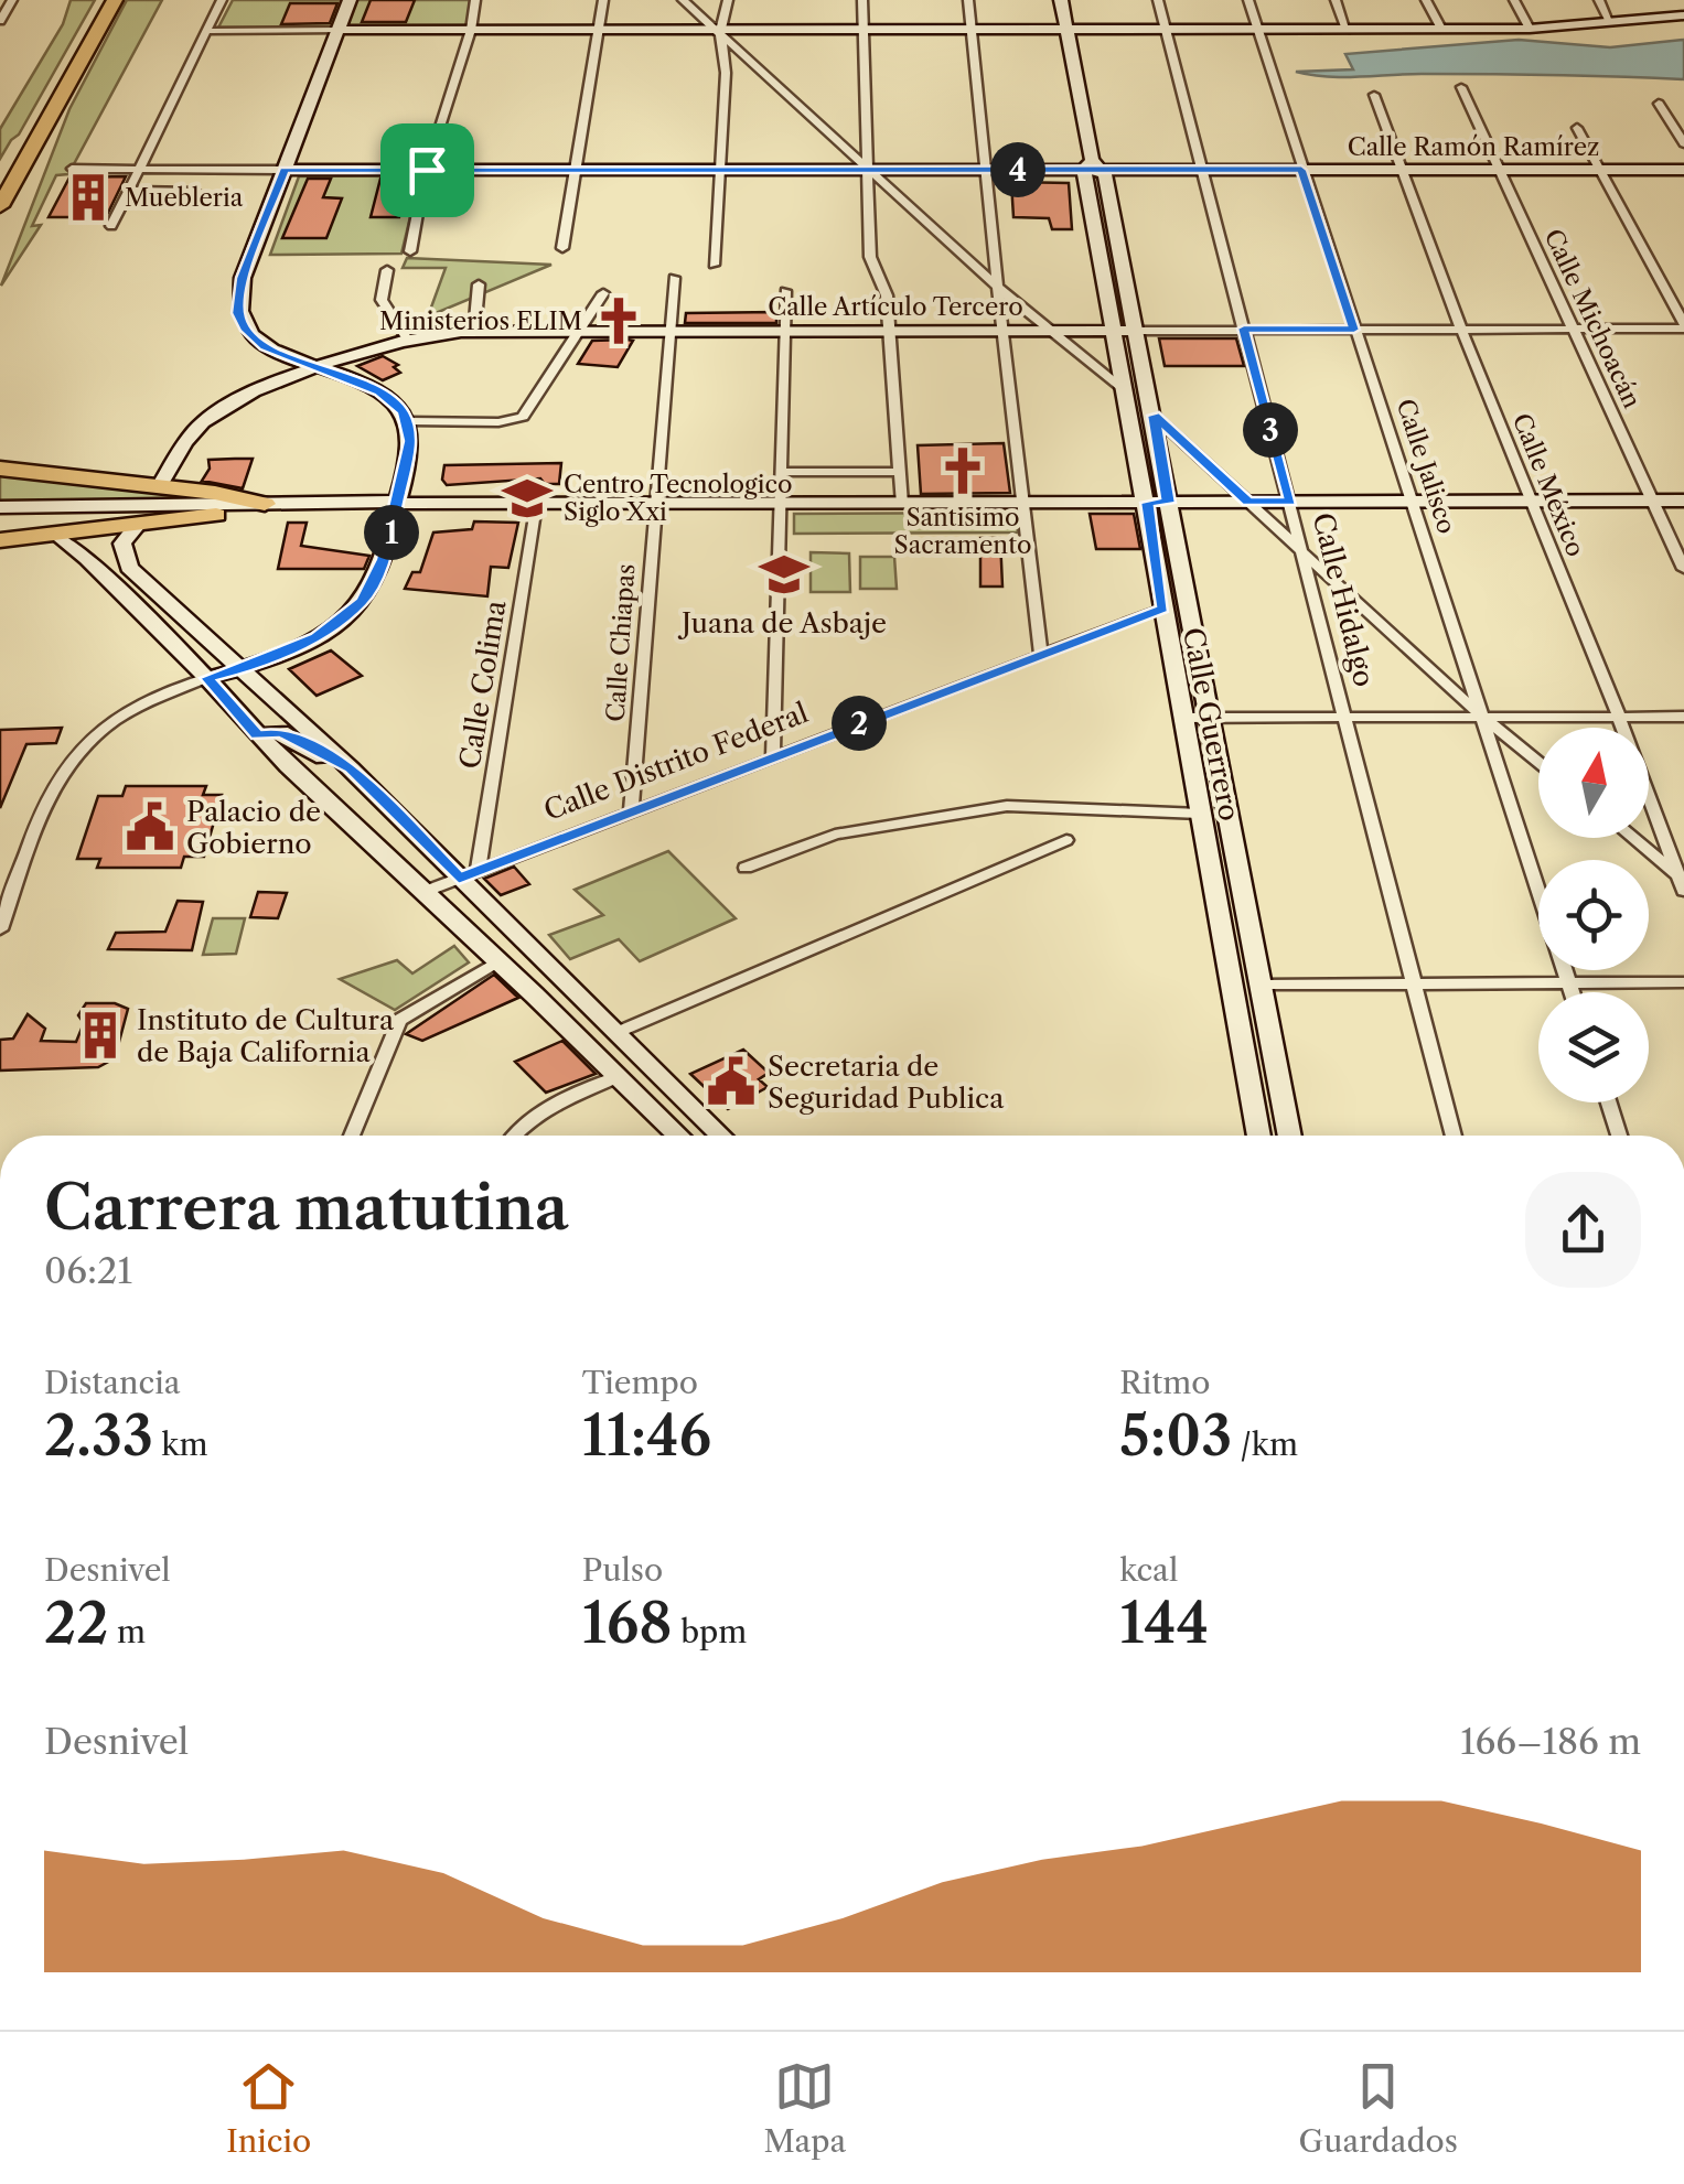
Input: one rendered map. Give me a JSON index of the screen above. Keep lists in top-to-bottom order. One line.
{"streets":{"main road":["Calle Ramón Ramírez","Calle Artículo Tercero","Calle Guerrero"],"street":["Calle Michoacán","Calle Jalisco","Calle México","Calle Hidalgo","Calle Chiapas","Calle Colima","Calle Distrito Federal"]},"crossings":[["Calle Ramón Ramírez","Calle Michoacán"],["Calle Ramón Ramírez","Calle Jalisco"],["Calle Ramón Ramírez","Calle México"],["Calle Ramón Ramírez","Calle Hidalgo"],["Calle Ramón Ramírez","Calle Guerrero"],["Calle Artículo Tercero","Calle Michoacán"],["Calle Artículo Tercero","Calle Jalisco"],["Calle Artículo Tercero","Calle México"],["Calle Artículo Tercero","Calle Hidalgo"],["Calle Artículo Tercero","Calle Chiapas"],["Calle Artículo Tercero","Calle Guerrero"],["Calle Chiapas","Calle Distrito Federal"],["Calle Colima","Calle Distrito Federal"],["Calle Guerrero","Calle Distrito Federal"]],"places":{"building":["Muebleria","Instituto de Cultura de Baja California"],"church":["Ministerios ELIM","Santisimo Sacramento"],"school or university":["Centro Tecnologico Siglo Xxi","Juana de Asbaje"],"public building":["Palacio de Gobierno","Secretaria de Seguridad Publica"]},"north":"top","page":{"pins":["4","3","1","2"],"heading":["Carrera matutina","06:21"],"stats":[["Distancia","2.33 km"],["Tiempo","11:46"],["Ritmo","5:03 /km"],["Desnivel","22 m"],["Pulso","168 bpm"],["kcal","144"]],"chart":["Desnivel","166–186 m"],"tabs":["Inicio","Mapa","Guardados"]}}
